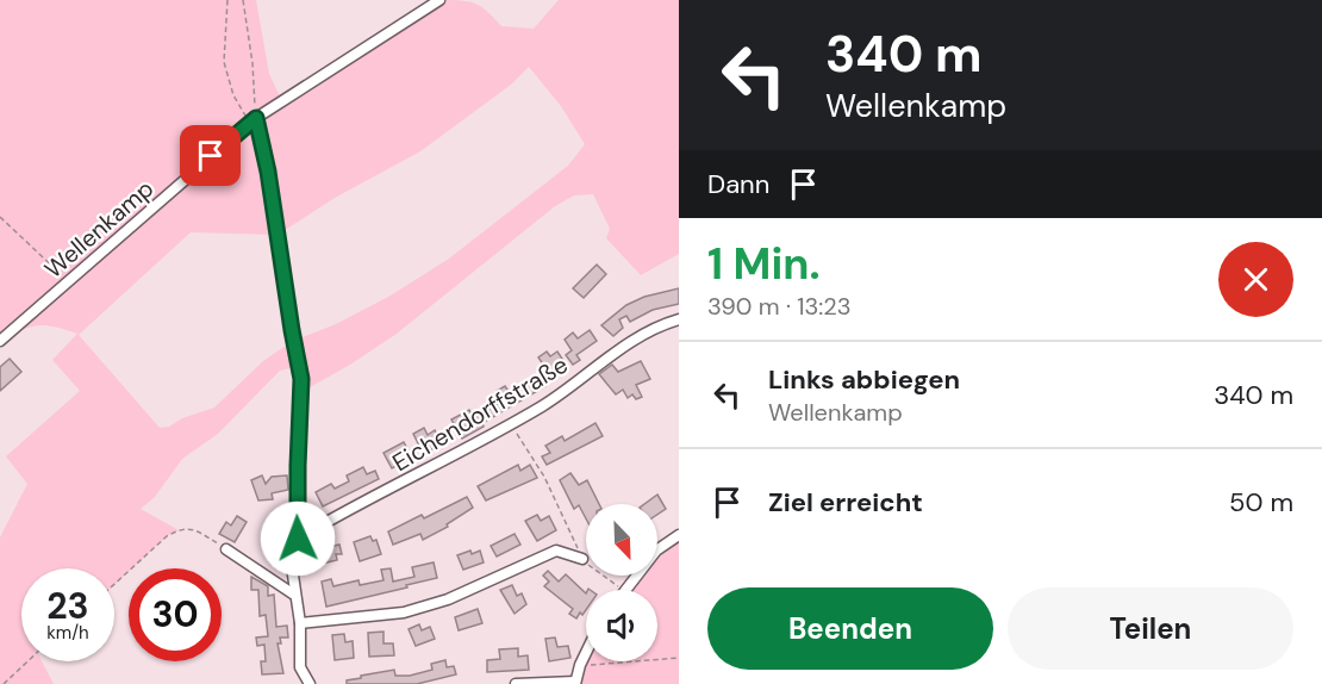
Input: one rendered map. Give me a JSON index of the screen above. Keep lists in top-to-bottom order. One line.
{"streets":{"street":["Wellenkamp","Eichendorffstraße"]},"north":"bottom right","page":{"turn":["340 m","Wellenkamp"],"then":"Dann","heading":["1 Min.","390 m · 13:23"],"list":[{"name":"Links abbiegen","note":"Wellenkamp","value":"340 m"},{"name":"Ziel erreicht","value":"50 m"}],"speed":"23 km/h","limit":"30","buttons":["Beenden","Teilen"]}}
